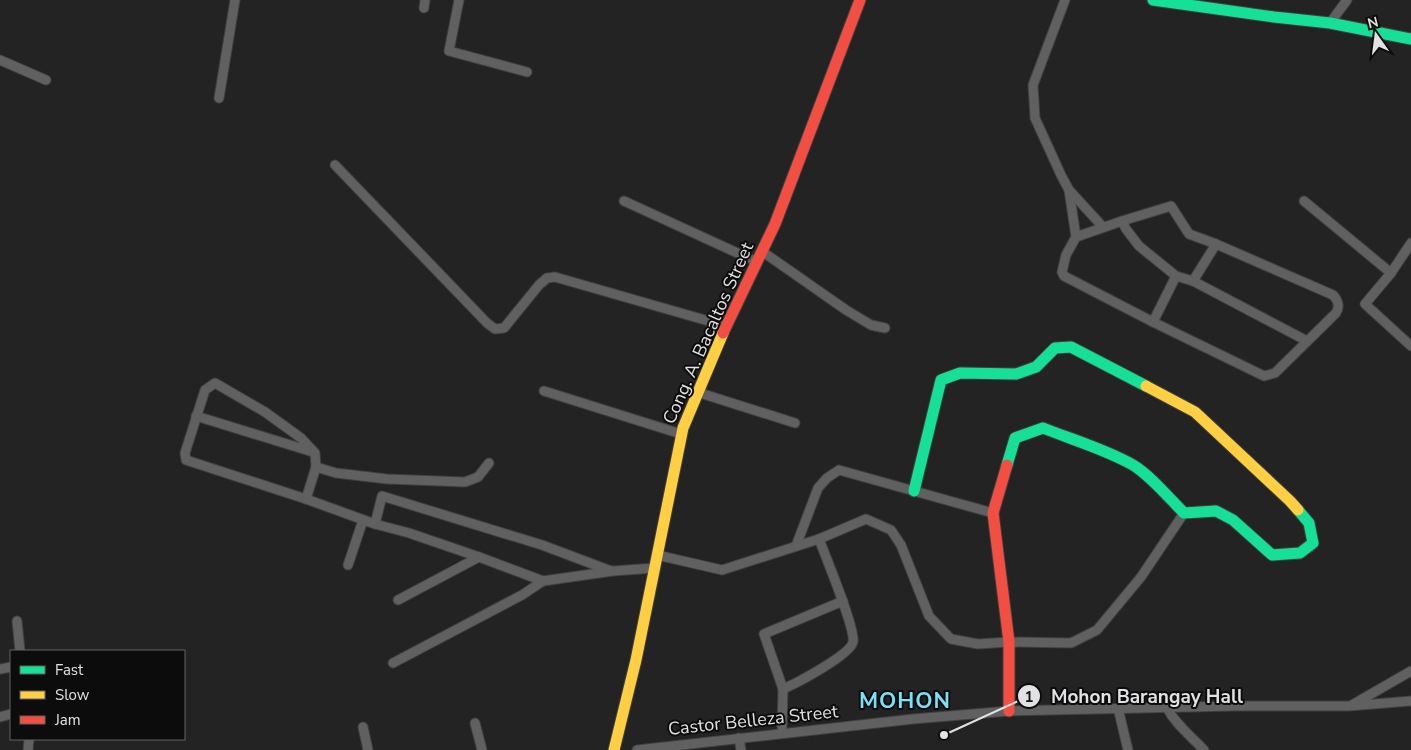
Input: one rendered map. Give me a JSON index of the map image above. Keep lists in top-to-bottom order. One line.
{"streets":{"street":["Cong. A. Bacaltos Street","Castor Belleza Street"]},"districts":["MOHON"],"places":["Mohon Barangay Hall"],"legend":["Fast","Slow","Jam"],"north":"top"}
